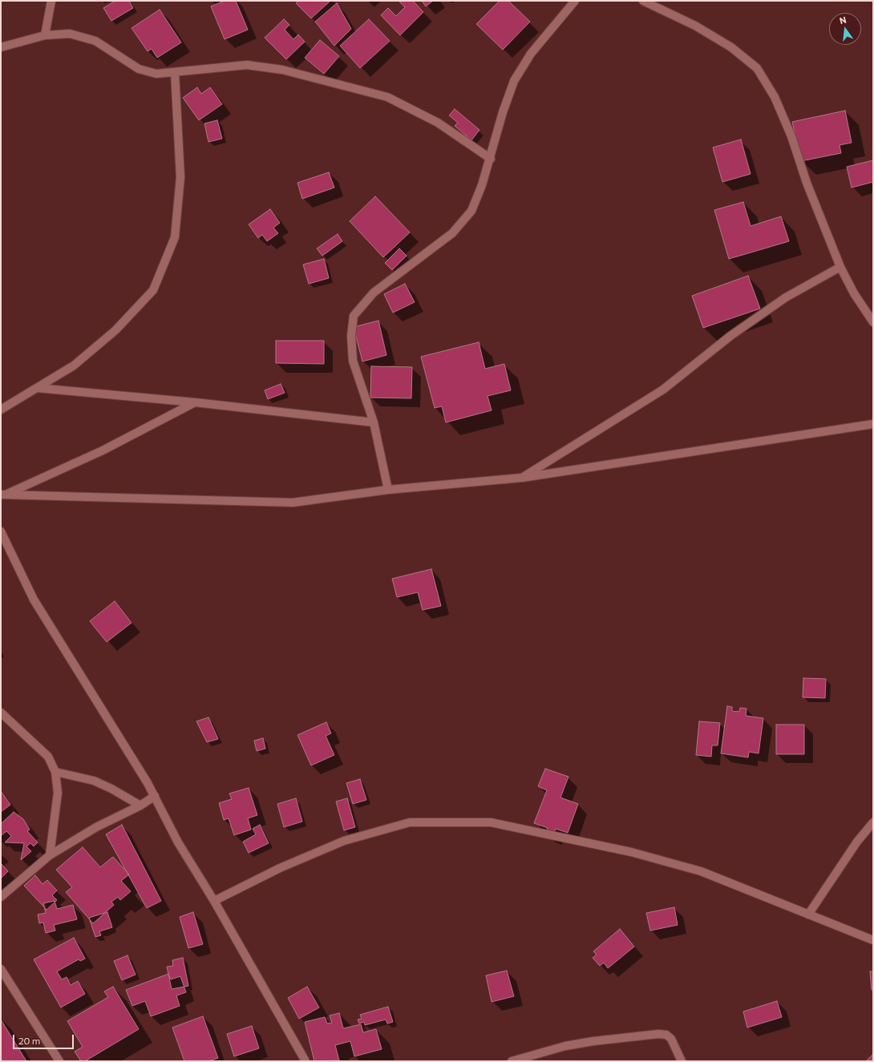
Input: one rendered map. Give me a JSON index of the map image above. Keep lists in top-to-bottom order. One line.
{"scale_bar":"20 m","north":"top"}
